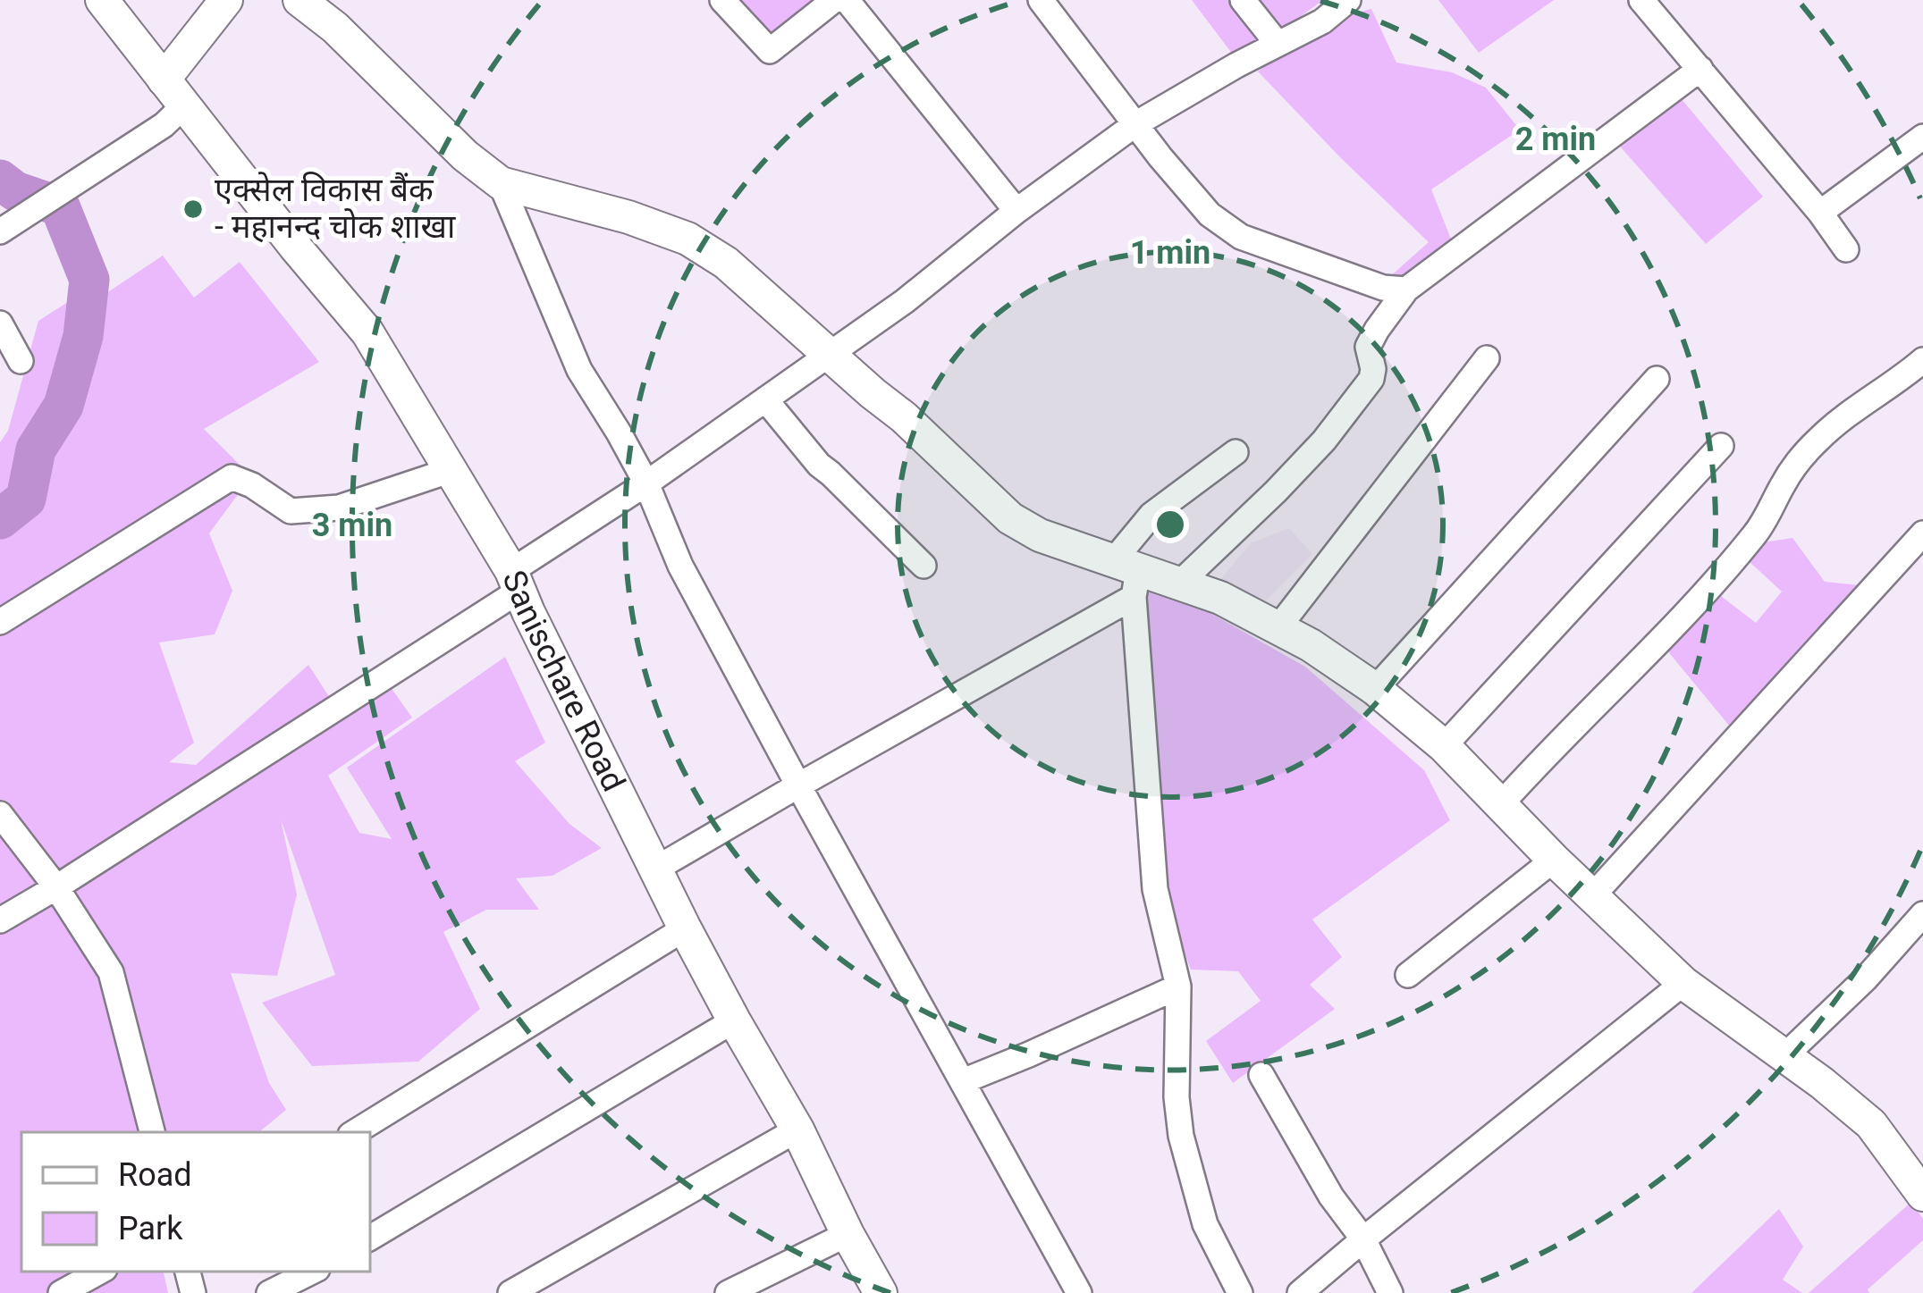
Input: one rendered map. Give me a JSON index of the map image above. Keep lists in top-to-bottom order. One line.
{"streets":{"street":["Sanischare Road"]},"places":["एक्सेल विकास बैंक - महानन्द चोक शाखा"],"legend":["Road","Park"],"rings":["2 min","1 min","3 min"]}
